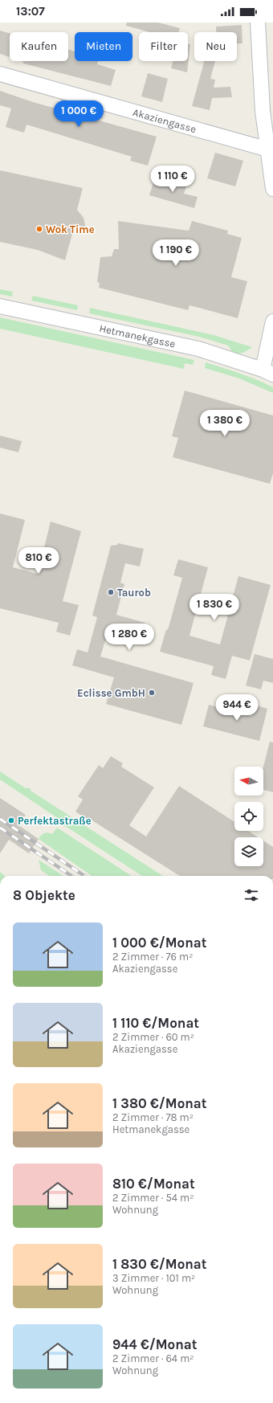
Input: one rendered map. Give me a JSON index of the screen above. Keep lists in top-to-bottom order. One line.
{"streets":{"street":["Akaziengasse","Hetmanekgasse"]},"places":["Wok Time","Taurob","Eclisse GmbH","Perfektastraße"],"north":"left","page":{"status":"13:07","chip":["Kaufen","Mieten","Filter","Neu"],"price":["1 000 €","1 110 €","1 190 €","1 380 €","810 €","1 830 €","1 280 €","944 €"],"heading":"8 Objekte","list":[{"name":"1 000 €/Monat","note":"2 Zimmer · 76 m² · Akaziengasse"},{"name":"1 110 €/Monat","note":"2 Zimmer · 60 m² · Akaziengasse"},{"name":"1 380 €/Monat","note":"2 Zimmer · 78 m² · Hetmanekgasse"},{"name":"810 €/Monat","note":"2 Zimmer · 54 m² · Wohnung"},{"name":"1 830 €/Monat","note":"3 Zimmer · 101 m² · Wohnung"},{"name":"944 €/Monat","note":"2 Zimmer · 64 m² · Wohnung"}]}}
